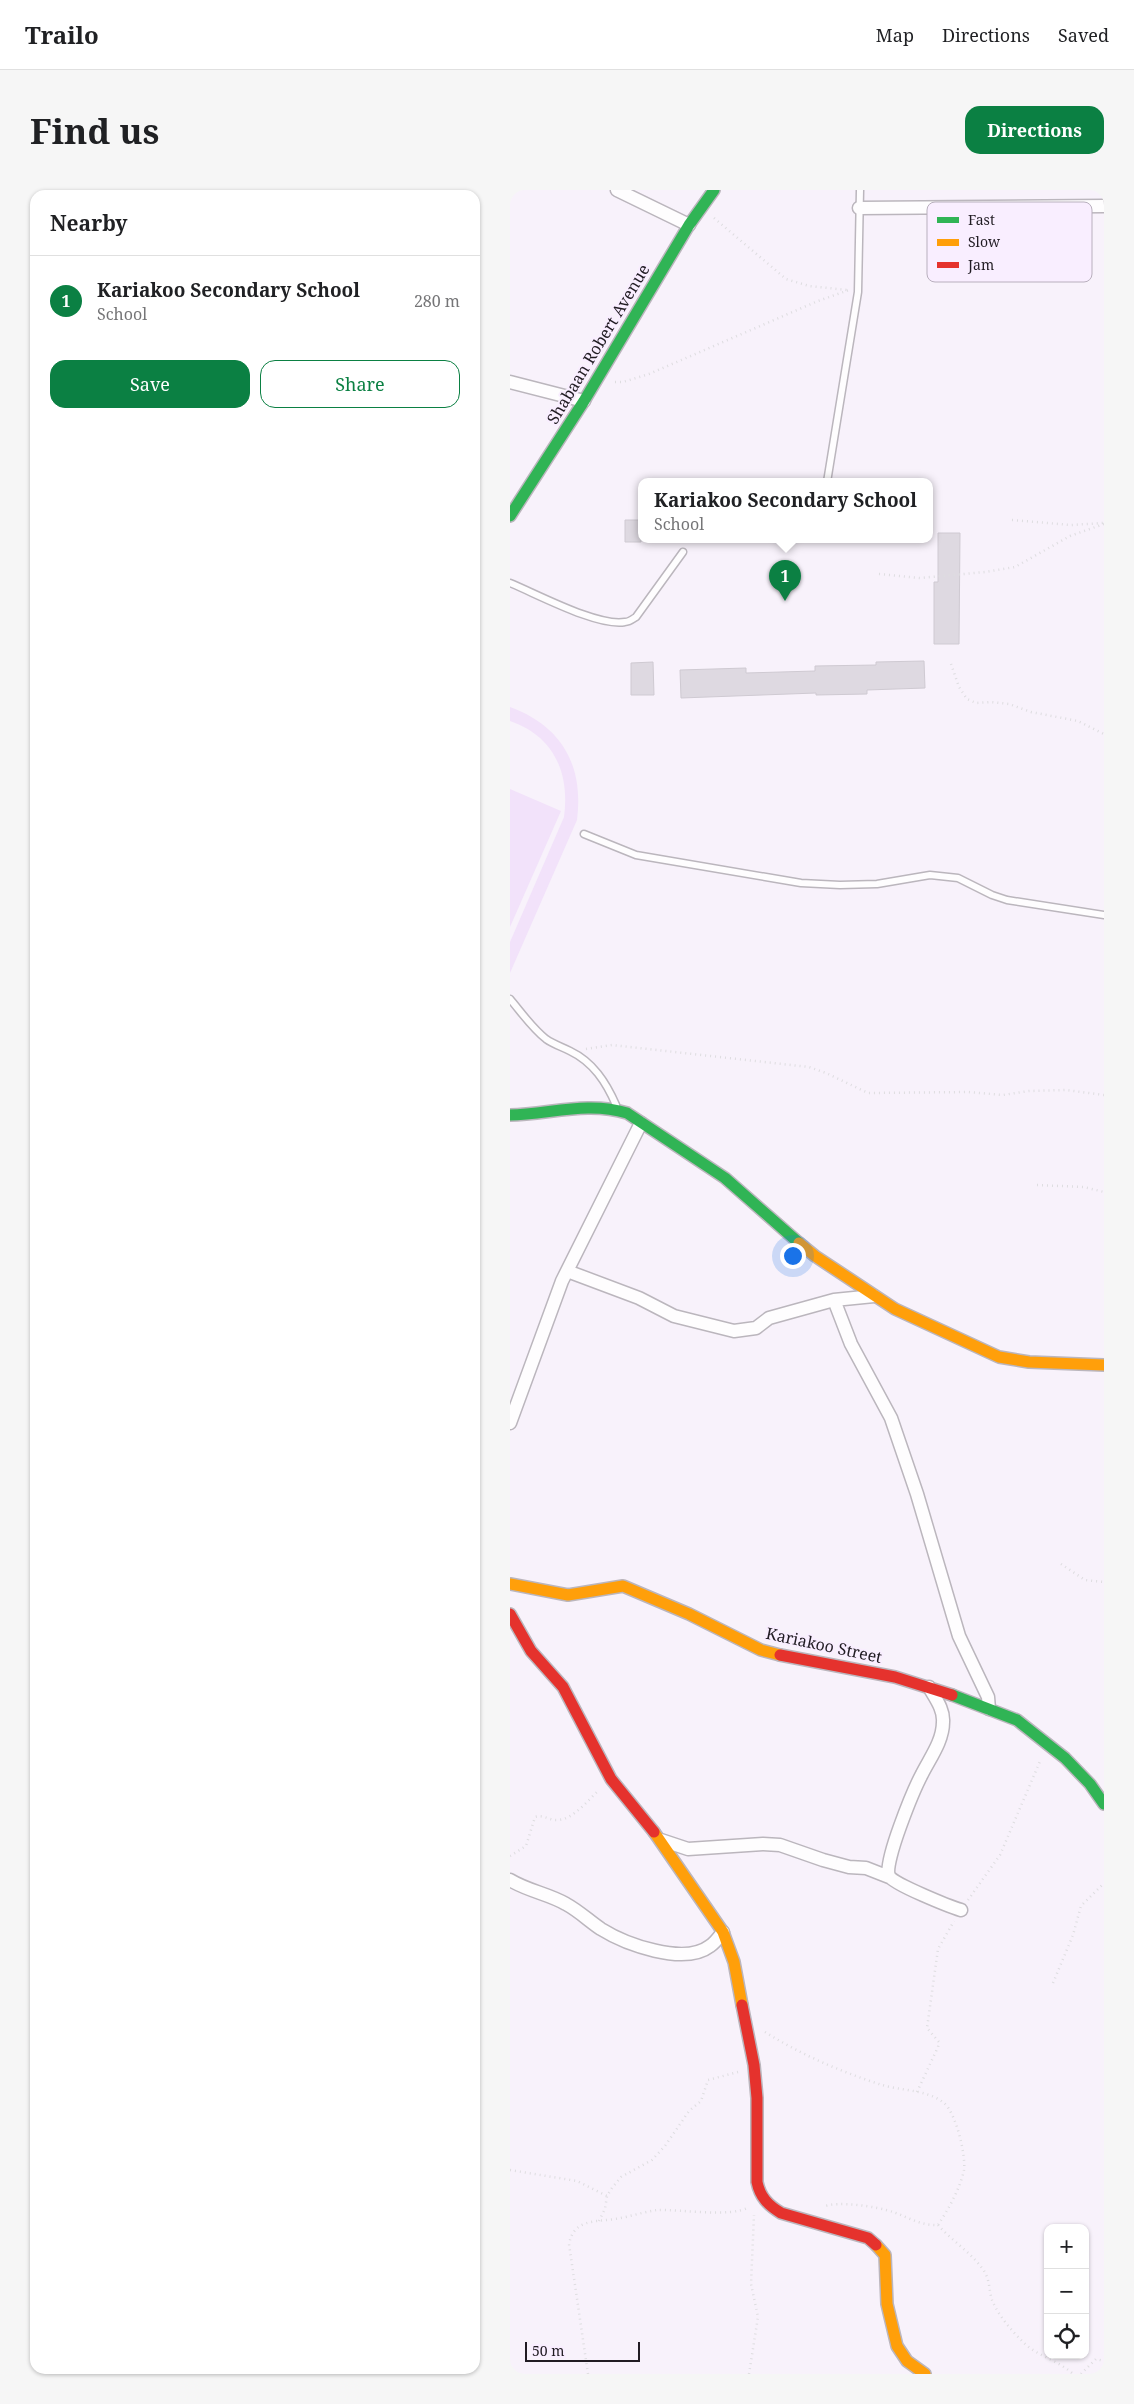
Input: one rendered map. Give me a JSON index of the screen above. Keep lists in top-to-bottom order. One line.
{"streets":{"street":["Shabaan Robert Avenue","Kariakoo Street"]},"legend":["Fast","Slow","Jam"],"scale_bar":"50 m","page":{"header":"Trailo","nav":["Map","Directions","Saved"],"buttons":["Directions",["Save","Share"]],"title":"Find us","heading":"Nearby","list":[{"mark":"1","name":"Kariakoo Secondary School","note":"School","value":"280 m"}],"popup":["Kariakoo Secondary School","School"],"pins":"1","map_buttons":["+","−"],"scale":"50 m"}}
